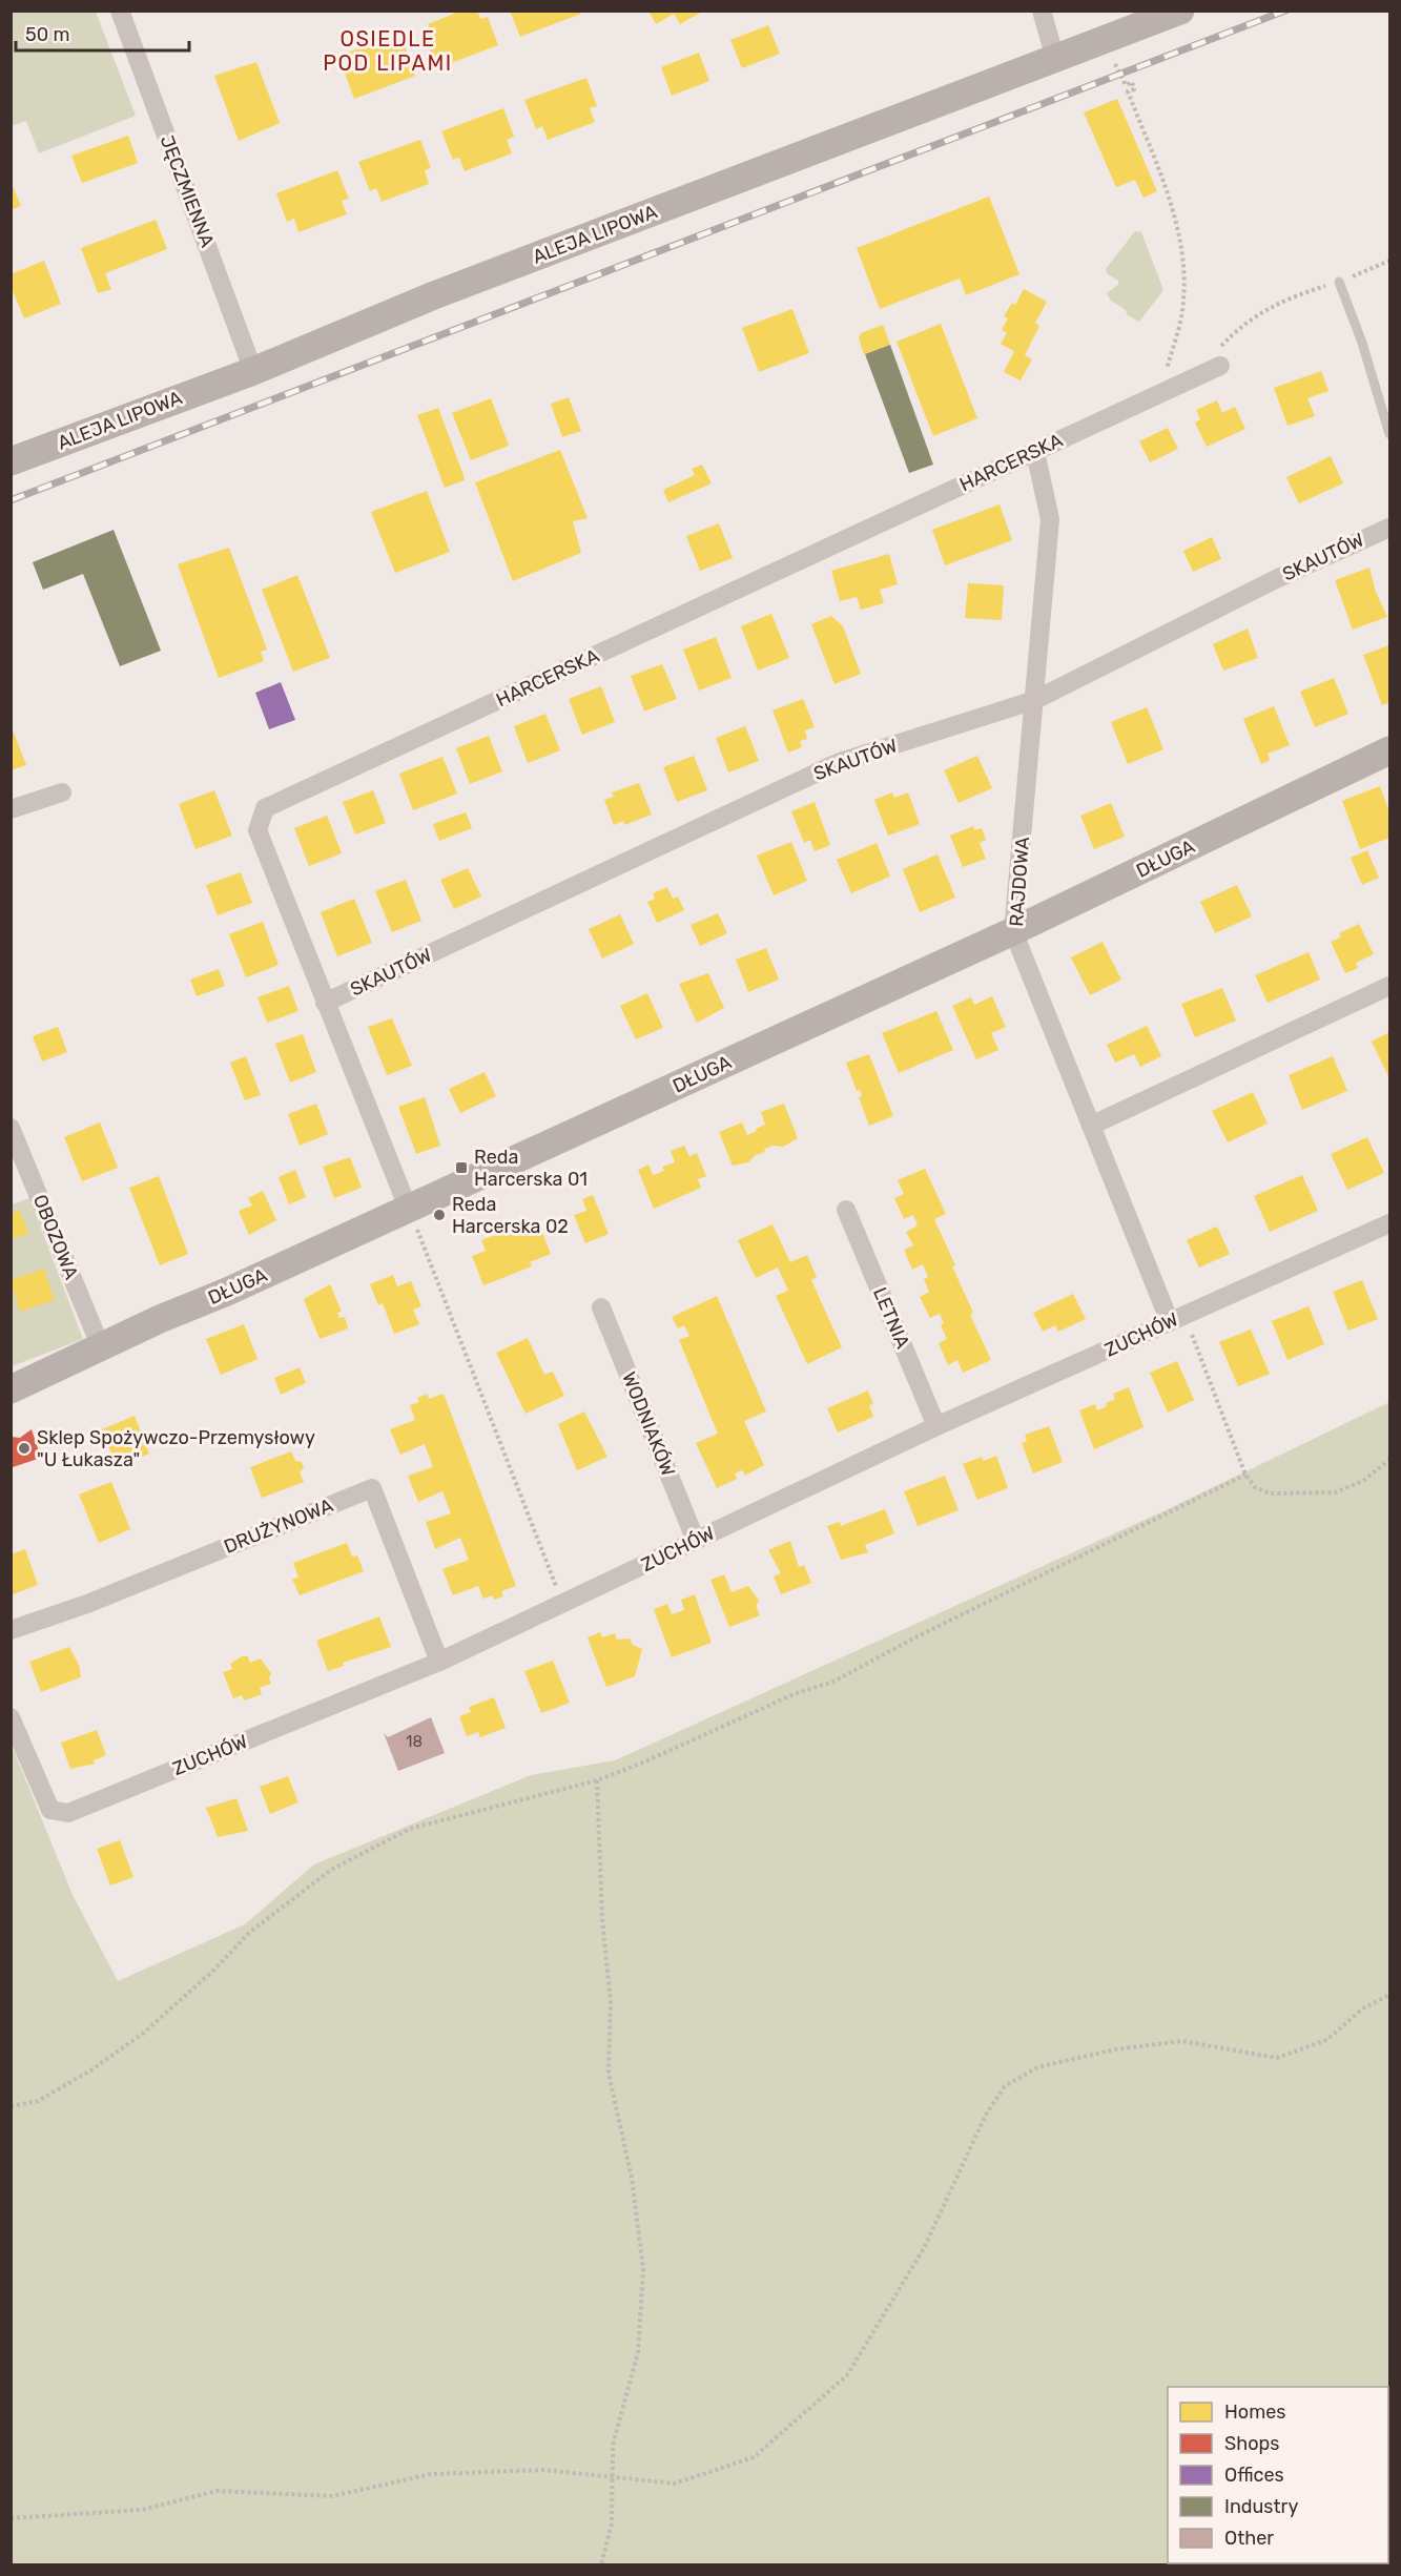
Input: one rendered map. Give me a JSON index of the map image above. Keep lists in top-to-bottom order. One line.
{"streets":{"street":["JĘCZMIENNA","ALEJA LIPOWA","HARCERSKA","SKAUTÓW","DŁUGA","RAJDOWA","OBOZOWA","LETNIA","ZUCHÓW","WODNIAKÓW","DRUŻYNOWA"]},"crossings":[["JĘCZMIENNA","ALEJA LIPOWA"],["HARCERSKA","SKAUTÓW"],["HARCERSKA","DŁUGA"],["HARCERSKA","RAJDOWA"],["SKAUTÓW","RAJDOWA"],["DŁUGA","RAJDOWA"],["DŁUGA","OBOZOWA"],["RAJDOWA","ZUCHÓW"],["LETNIA","ZUCHÓW"],["ZUCHÓW","WODNIAKÓW"],["ZUCHÓW","DRUŻYNOWA"]],"districts":["OSIEDLE POD LIPAMI"],"places":{"transit":["Reda Harcerska 01"],"other":["Reda Harcerska 02","Sklep Spożywczo-Przemysłowy \"U Łukasza\""]},"house_numbers":["18"],"legend":["Homes","Shops","Offices","Industry","Other"],"scale_bar":"50 m"}
